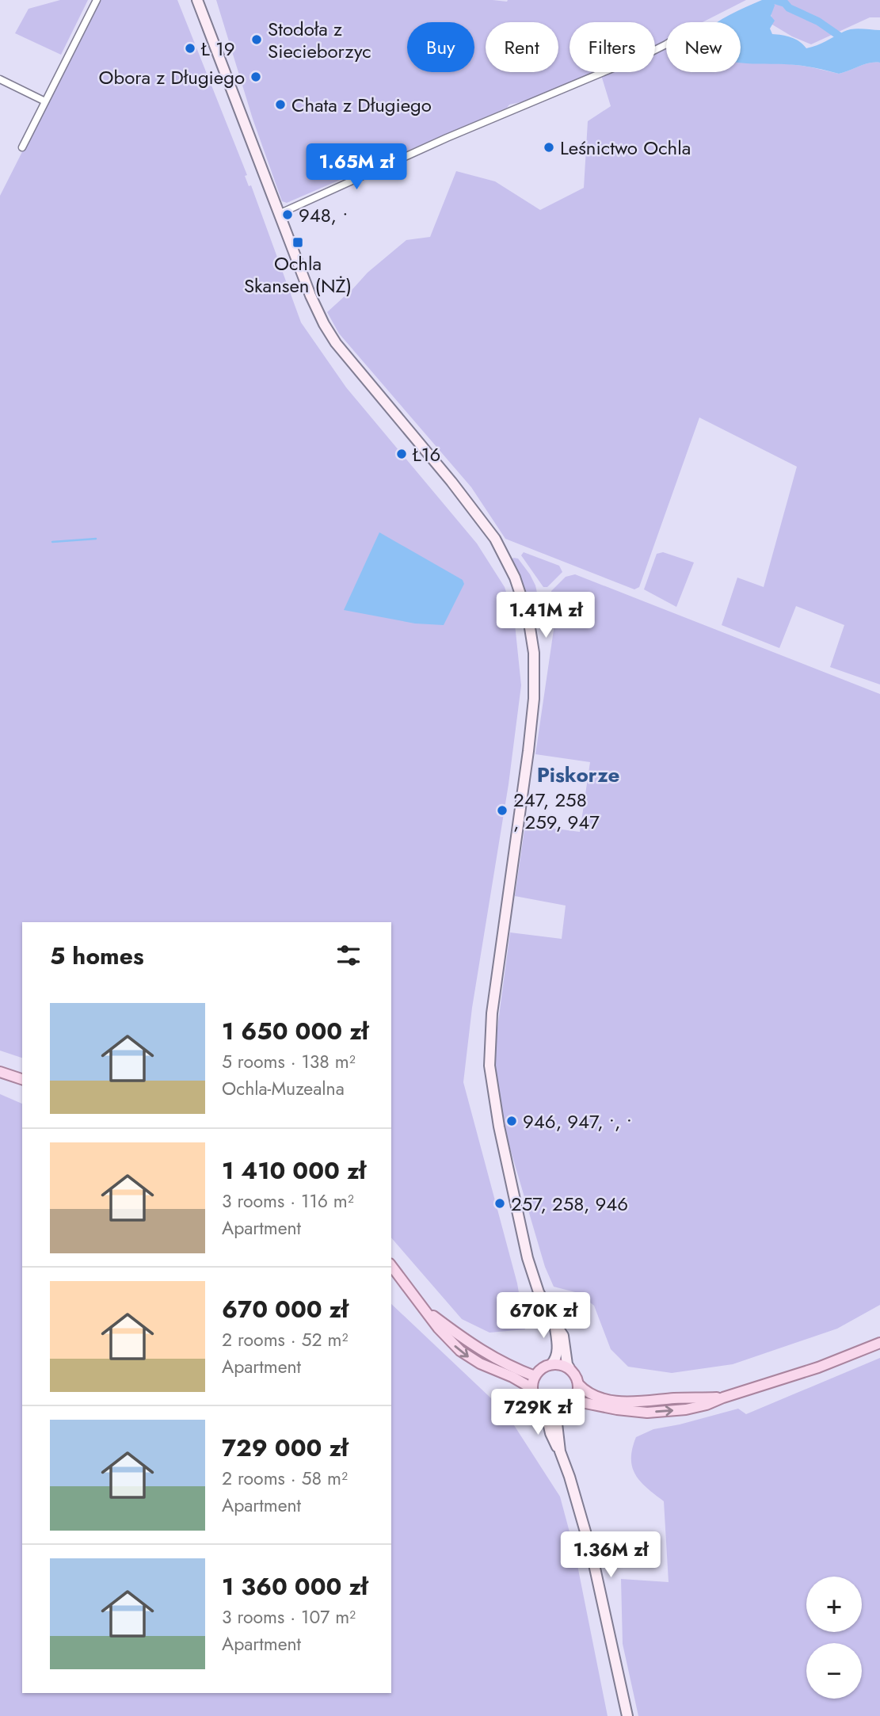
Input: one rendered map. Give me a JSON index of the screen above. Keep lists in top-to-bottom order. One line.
{"districts":["Piskorze"],"places":{"other":["Stodoła z Siecieborzyc","Ł 19","Obora z Długiego","Chata z Długiego","Leśnictwo Ochla","948, •","Ł16","247, 258 , 259, 947","946, 947, •, •","257, 258, 946"],"transit":["Ochla Skansen (NŻ)"]},"page":{"chip":["Buy","Rent","Filters","New"],"price":["1.65M zł","1.41M zł","670K zł","729K zł","1.36M zł"],"heading":"5 homes","list":[{"name":"1 650 000 zł","note":"5 rooms · 138 m² · Ochla-Muzealna"},{"name":"1 410 000 zł","note":"3 rooms · 116 m² · Apartment"},{"name":"670 000 zł","note":"2 rooms · 52 m² · Apartment"},{"name":"729 000 zł","note":"2 rooms · 58 m² · Apartment"},{"name":"1 360 000 zł","note":"3 rooms · 107 m² · Apartment"}],"map_buttons":["+","−"]}}
